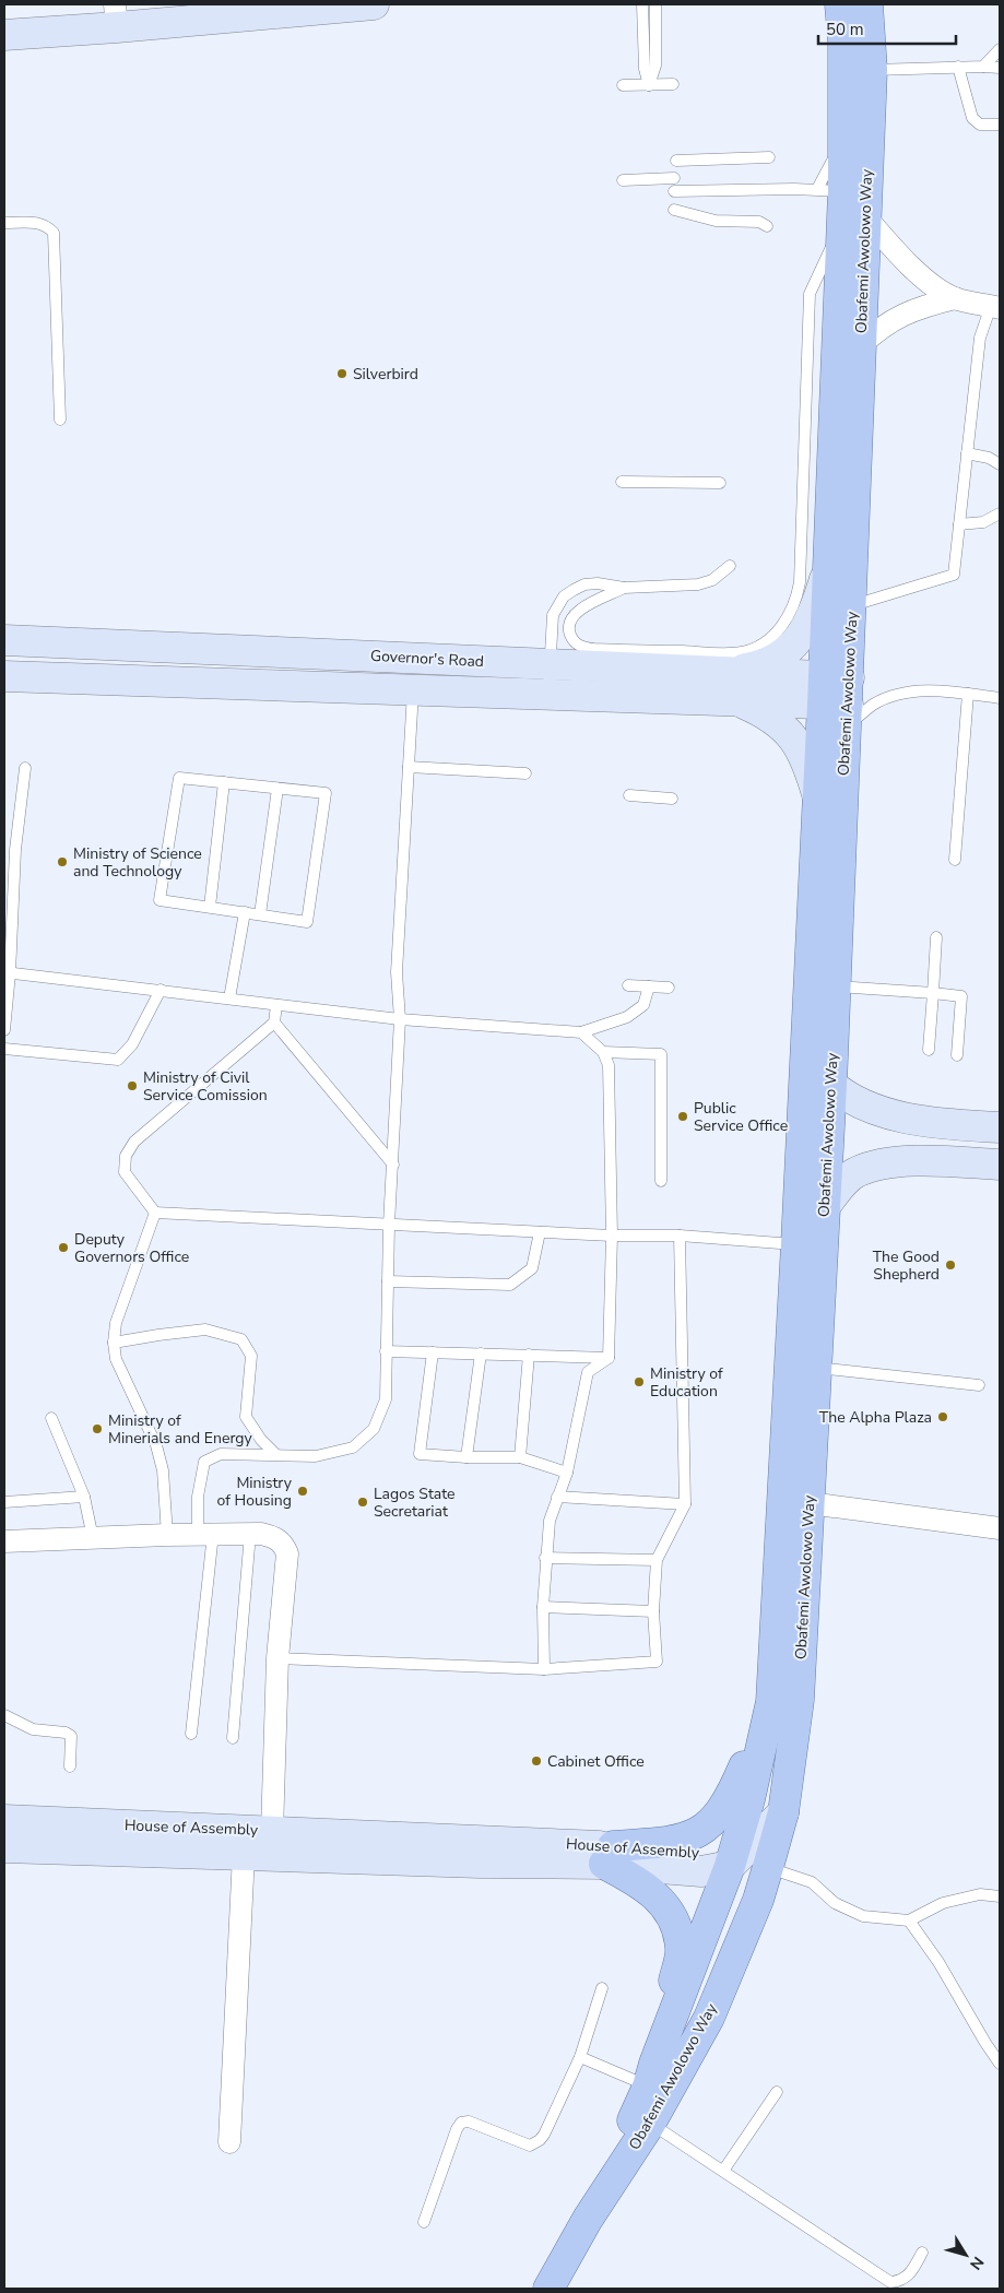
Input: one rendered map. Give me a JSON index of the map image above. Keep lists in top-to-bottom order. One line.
{"streets":{"main road":["Obafemi Awolowo Way"],"street":["Governor's Road","House of Assembly"]},"crossings":[["Obafemi Awolowo Way","Governor's Road"],["Obafemi Awolowo Way","House of Assembly"]],"places":["Silverbird","Ministry of Science and Technology","Ministry of Civil Service Comission","Public Service Office","Deputy Governors Office","The Good Shepherd","Ministry of Education","The Alpha Plaza","Ministry of Minerials and Energy","Ministry of Housing","Lagos State Secretariat","Cabinet Office"],"scale_bar":"50 m","north":"bottom right"}
